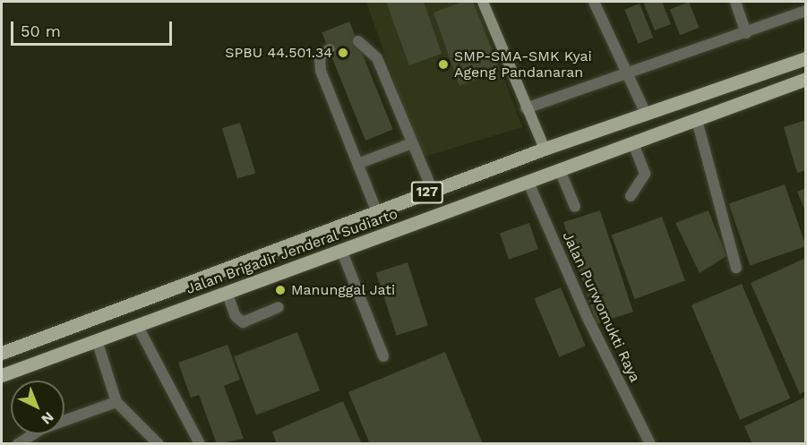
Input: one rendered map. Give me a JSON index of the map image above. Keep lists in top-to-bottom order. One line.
{"streets":{"main road":["127","Jalan Brigadir Jenderal Sudiarto"],"street":["Jalan Purwomukti Raya"]},"crossings":[["Jalan Brigadir Jenderal Sudiarto","Jalan Purwomukti Raya"]],"places":["SPBU 44.501.34","SMP-SMA-SMK Kyai Ageng Pandanaran","Manunggal Jati"],"scale_bar":"50 m","north":"bottom right"}
